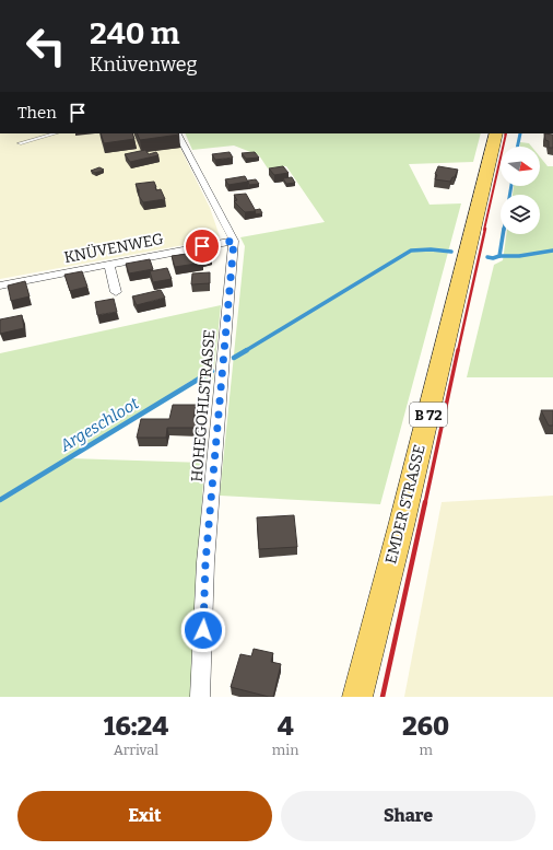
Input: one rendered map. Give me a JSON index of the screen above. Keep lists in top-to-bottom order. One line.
{"streets":{"main road":["B 72","EMDER STRASSE"],"street":["KNÜVENWEG","HOHEGOHLSTRASSE"]},"crossings":[["KNÜVENWEG","HOHEGOHLSTRASSE"]],"water":["Argeschloot"],"north":"right","page":{"turn":["240 m","Knüvenweg"],"then":"Then","eta":["16:24","Arrival","4","min","260","m"],"buttons":["Exit","Share"]}}
